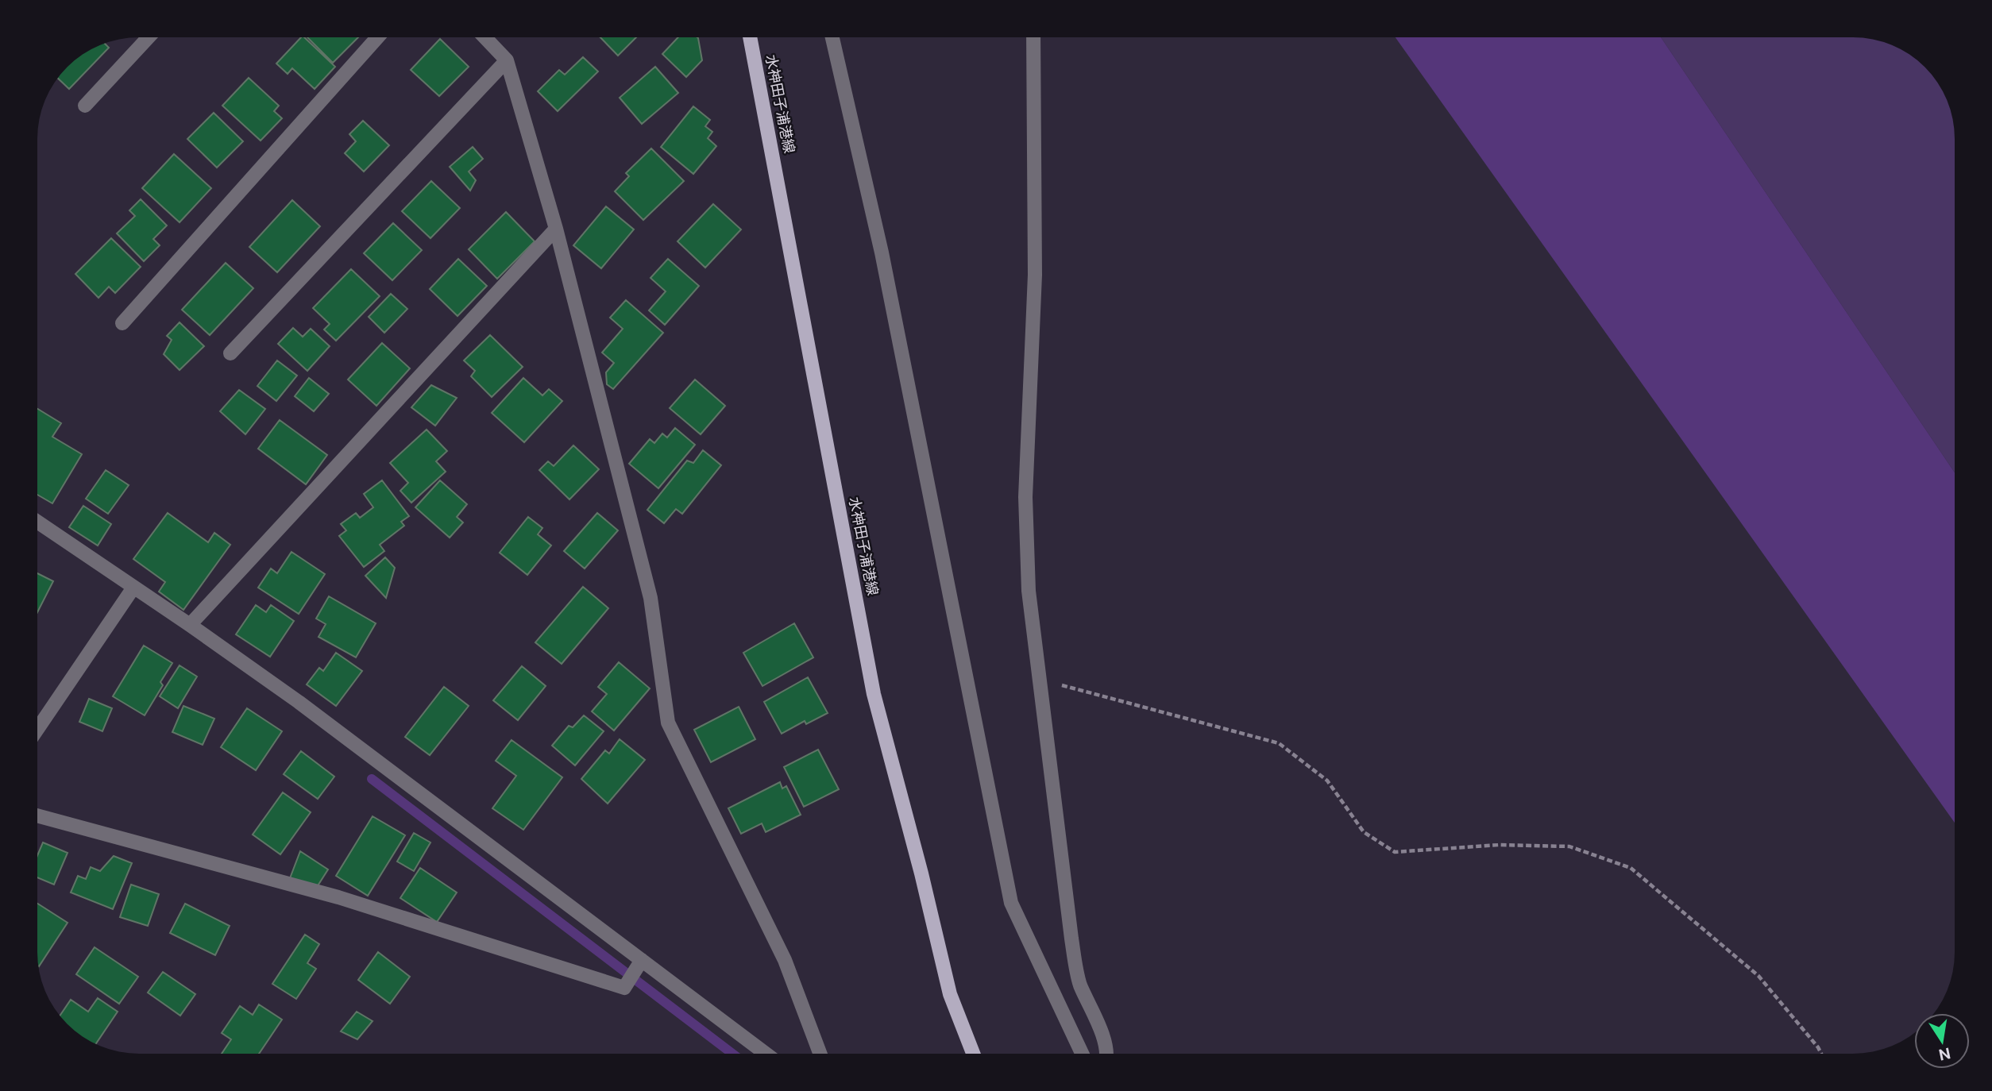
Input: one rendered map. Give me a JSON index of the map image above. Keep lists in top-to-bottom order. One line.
{"streets":{"main road":["水神田子浦港線"]},"north":"bottom"}
